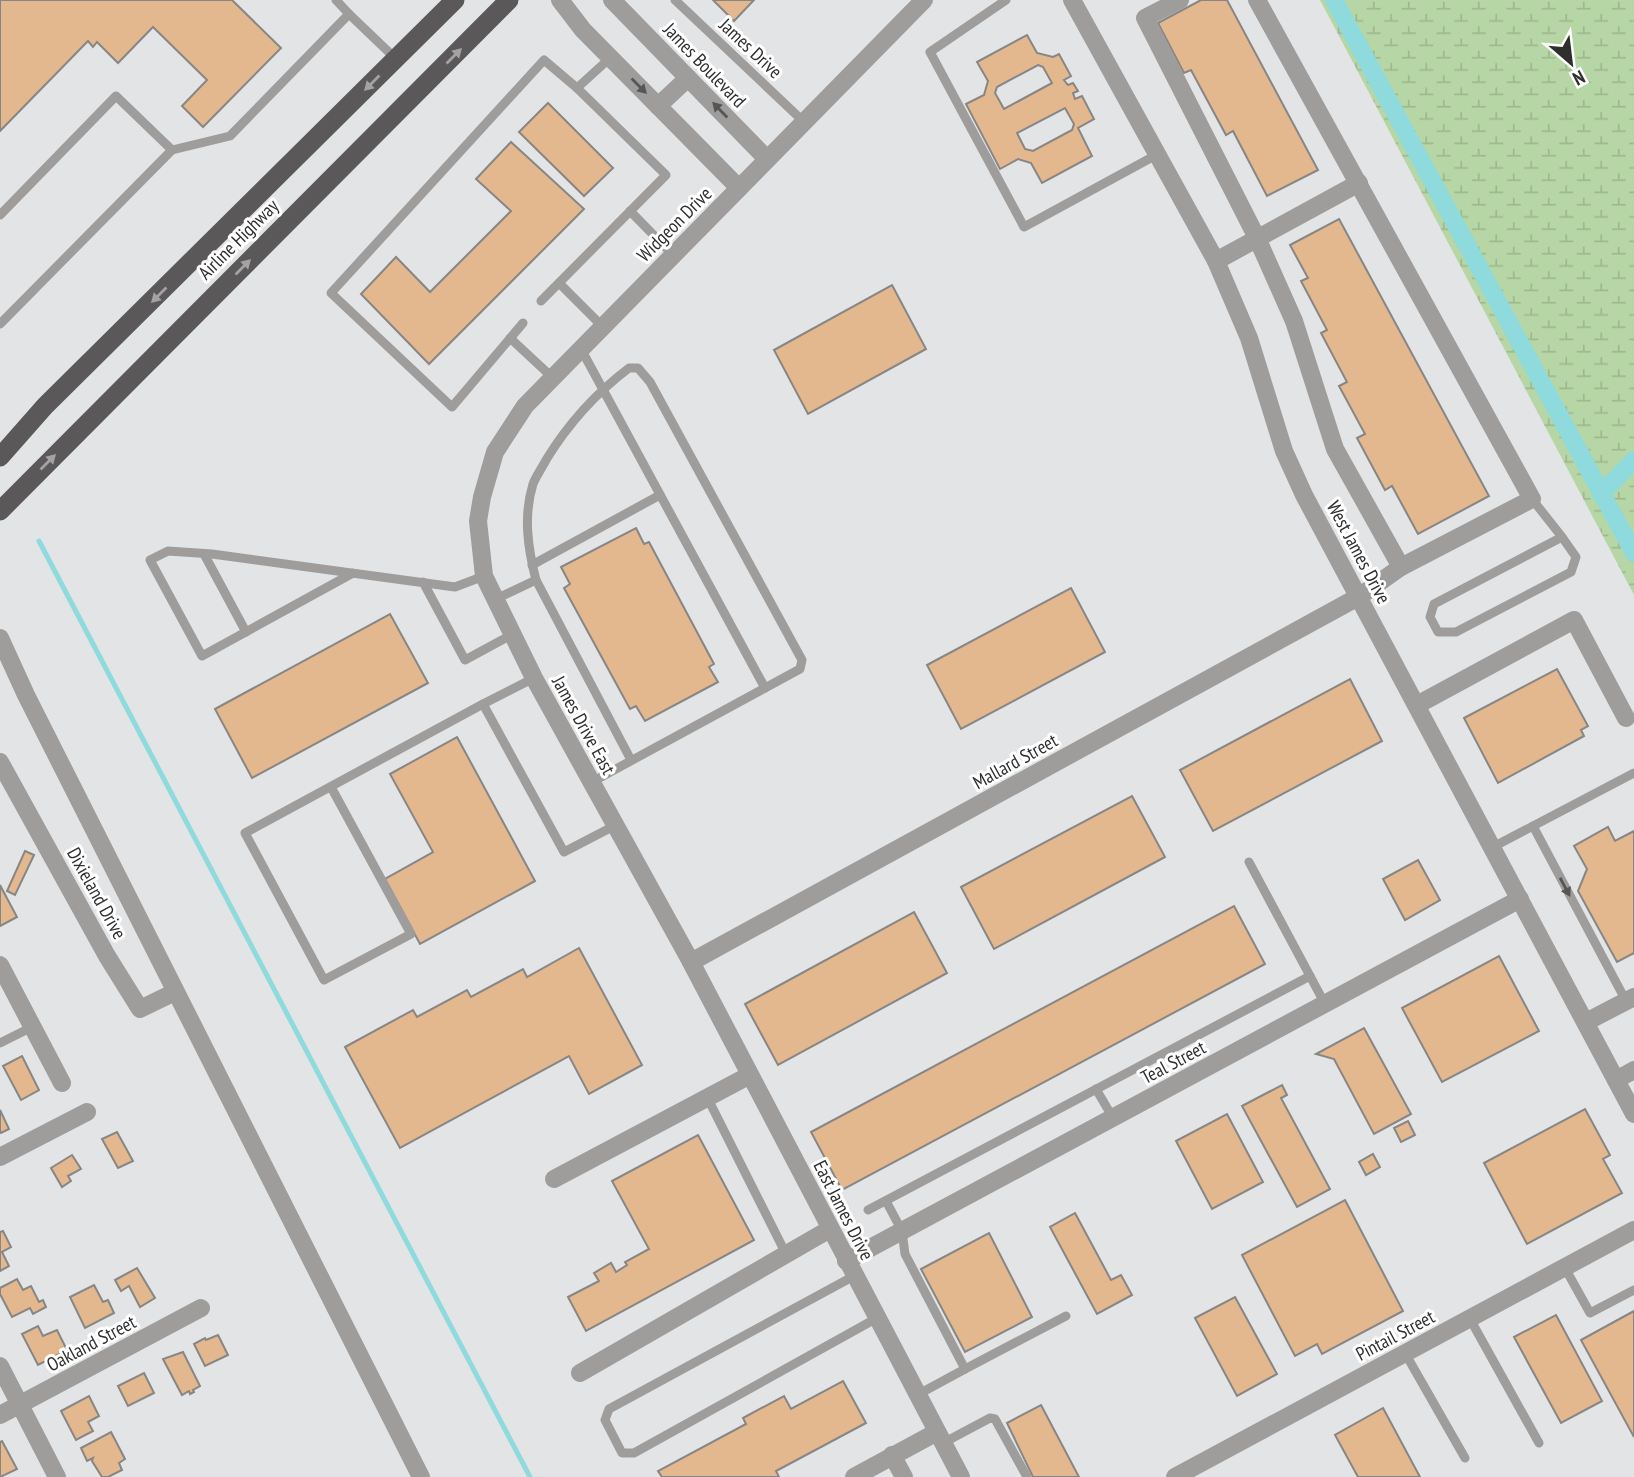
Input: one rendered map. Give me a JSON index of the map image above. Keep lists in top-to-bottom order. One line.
{"streets":{"highway":["Airline Highway"],"street":["James Boulevard","Widgeon Drive","West James Drive","James Drive East","Mallard Street","Dixieland Drive","Teal Street","East James Drive","Pintail Street","Oakland Street"],"lane":["James Drive"]},"crossings":[["James Drive","Widgeon Drive"],["James Boulevard","Widgeon Drive"],["Widgeon Drive","James Drive East"],["West James Drive","Mallard Street"],["West James Drive","Teal Street"],["James Drive East","Mallard Street"],["James Drive East","East James Drive"],["Mallard Street","East James Drive"],["Teal Street","East James Drive"]],"north":"bottom right"}
